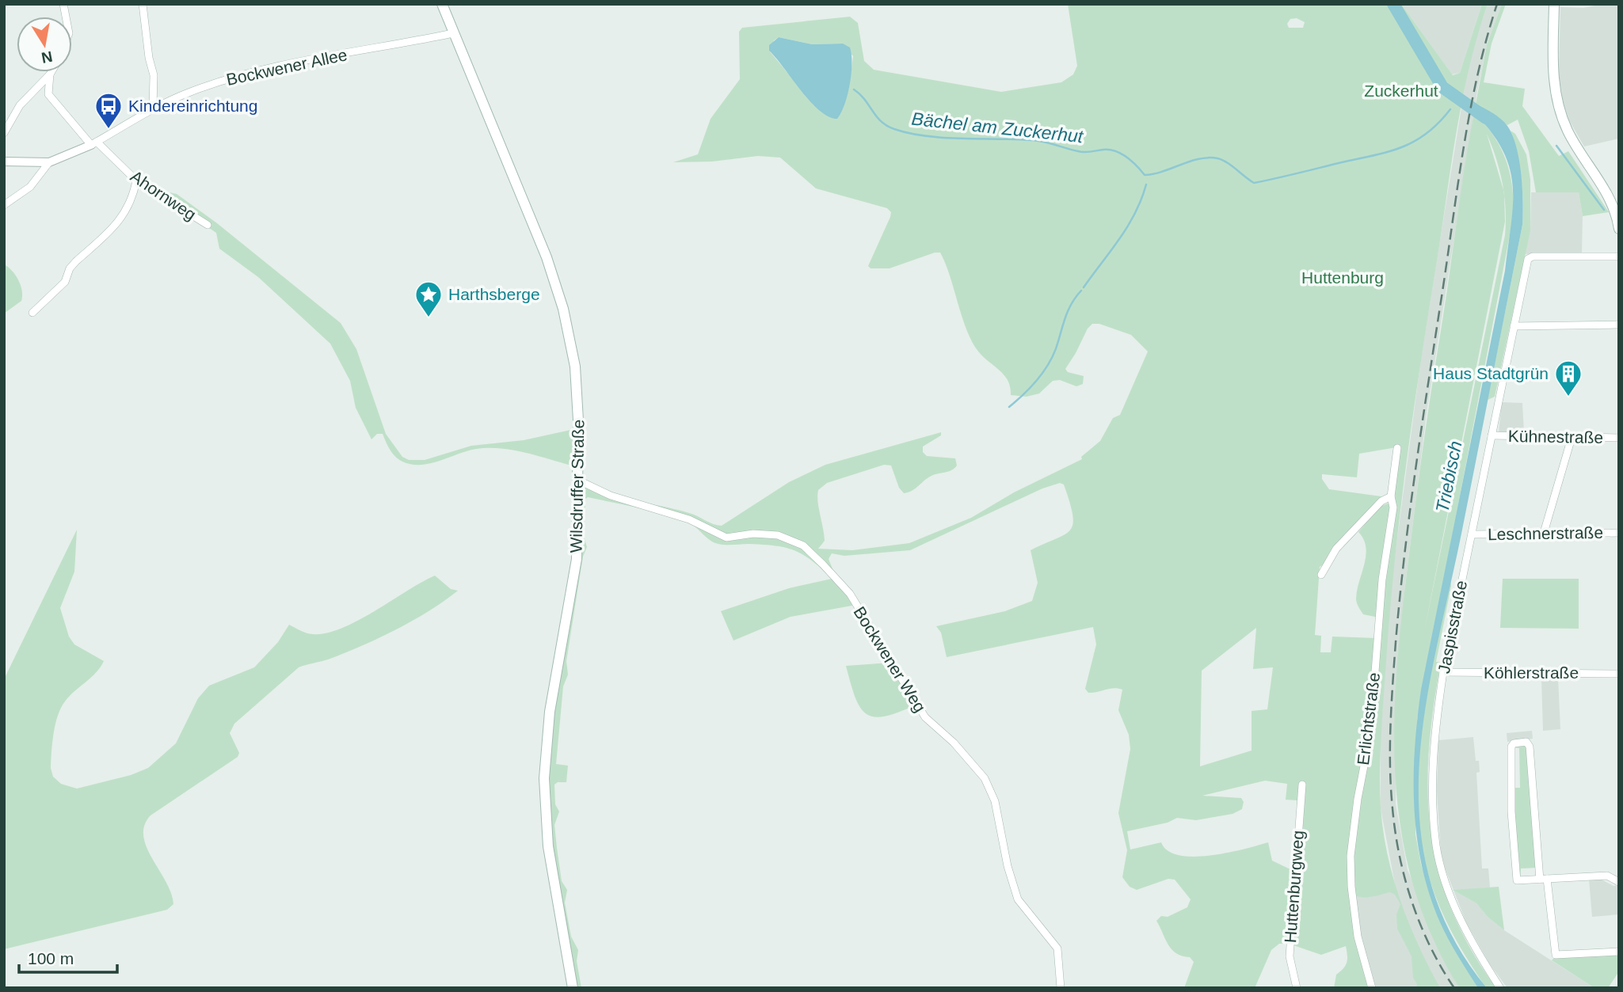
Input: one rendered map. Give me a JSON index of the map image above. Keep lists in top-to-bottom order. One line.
{"streets":{"main road":["Wilsdruffer Straße"],"street":["Bockwener Allee","Ahornweg","Kühnestraße","Leschnerstraße","Jaspisstraße","Bockwener Weg","Köhlerstraße","Erlichtstraße","Huttenburgweg"]},"crossings":[["Bockwener Allee","Ahornweg"],["Bockwener Allee","Wilsdruffer Straße"],["Kühnestraße","Jaspisstraße"],["Wilsdruffer Straße","Bockwener Weg"],["Leschnerstraße","Jaspisstraße"],["Jaspisstraße","Köhlerstraße"]],"water":["Bächel am Zuckerhut","Triebisch"],"parks":["Zuckerhut","Huttenburg"],"places":{"bus stop":["Kindereinrichtung"],"place":["Harthsberge"],"building":["Haus Stadtgrün"]},"scale_bar":"100 m","north":"bottom"}
